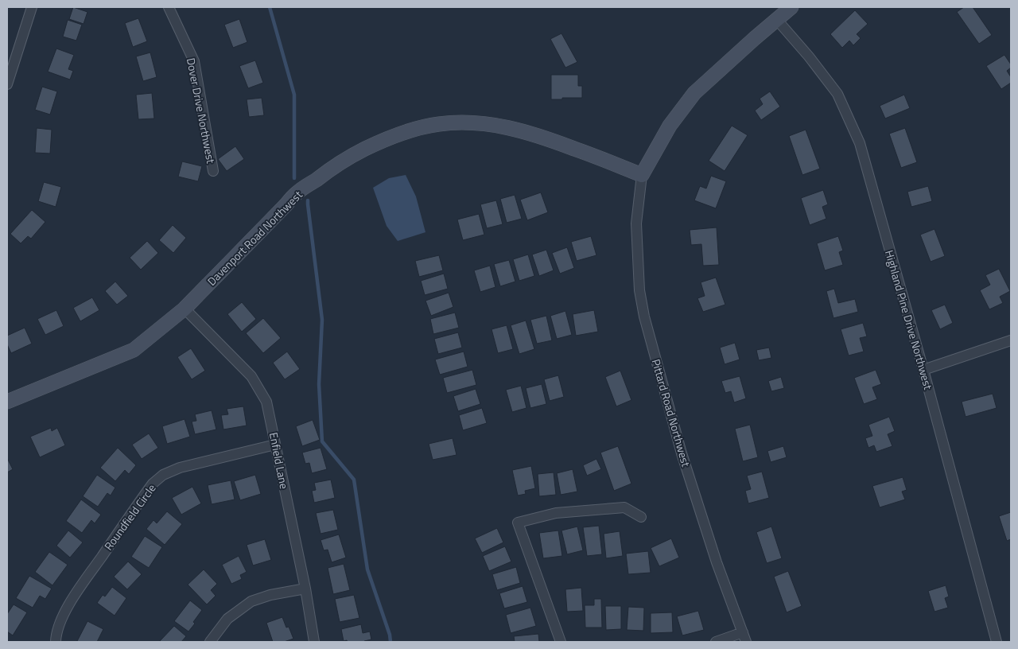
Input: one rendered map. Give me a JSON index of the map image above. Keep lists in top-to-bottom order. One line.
{"streets":{"street":["Dover Drive Northwest","Davenport Road Northwest","Highland Pine Drive Northwest","Pittard Road Northwest","Enfield Lane","Roundfield Circle"]},"crossings":[["Davenport Road Northwest","Pittard Road Northwest"],["Davenport Road Northwest","Enfield Lane"],["Enfield Lane","Roundfield Circle"]]}
